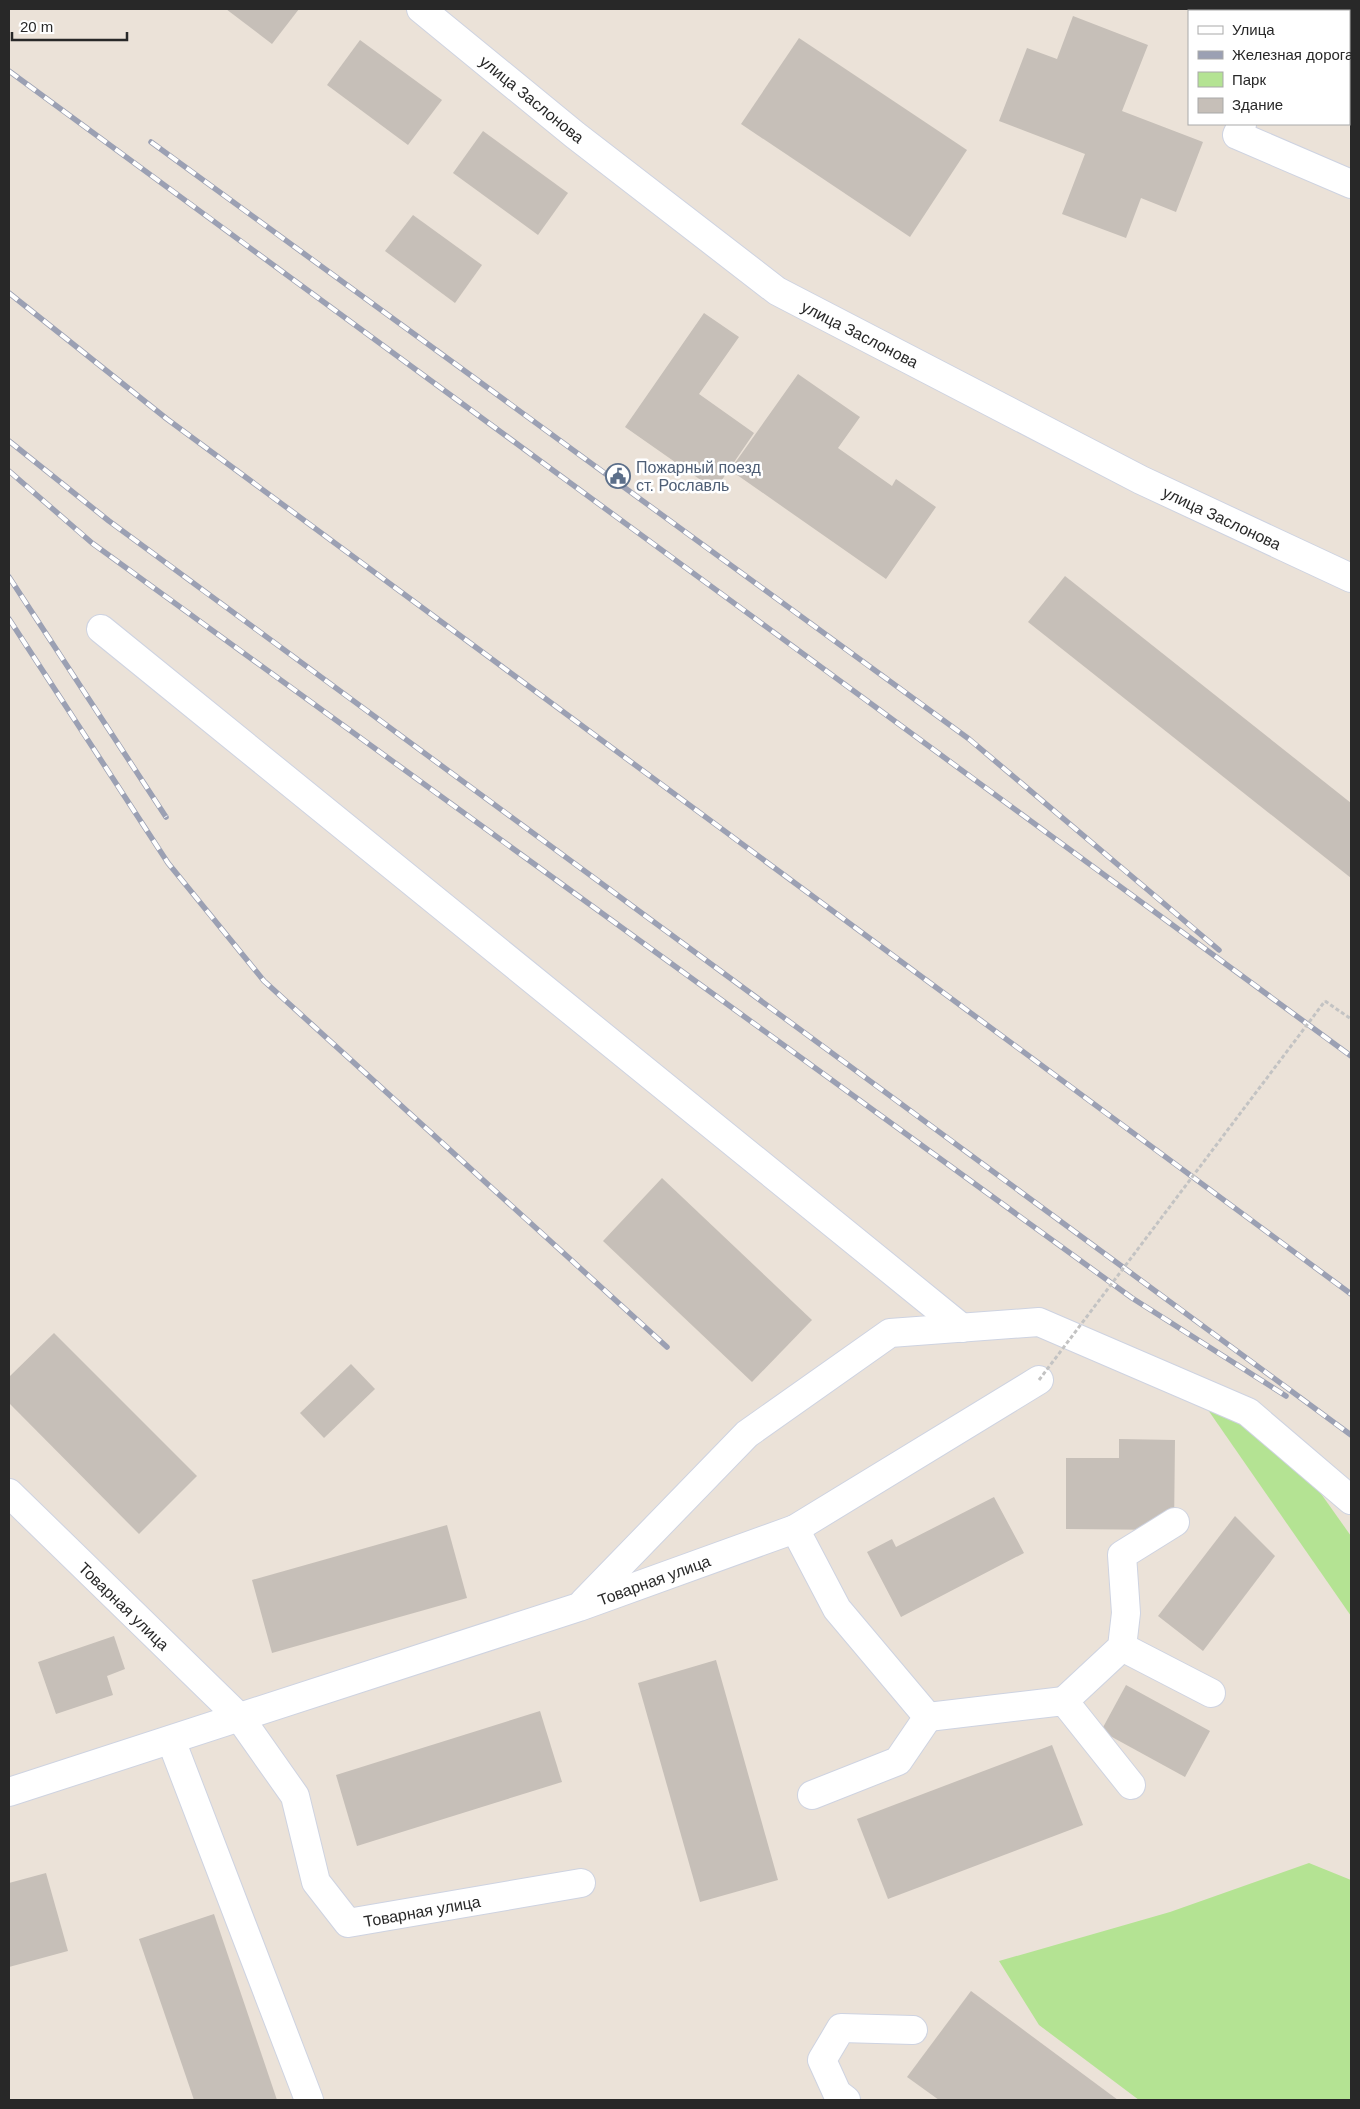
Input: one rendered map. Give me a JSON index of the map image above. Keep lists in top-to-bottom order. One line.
{"streets":{"street":["улица Заслонова","Товарная улица"]},"places":{"public building":["Пожарный поезд ст. Рославль"]},"legend":["Улица","Железная дорога","Парк","Здание"],"scale_bar":"20 m"}
